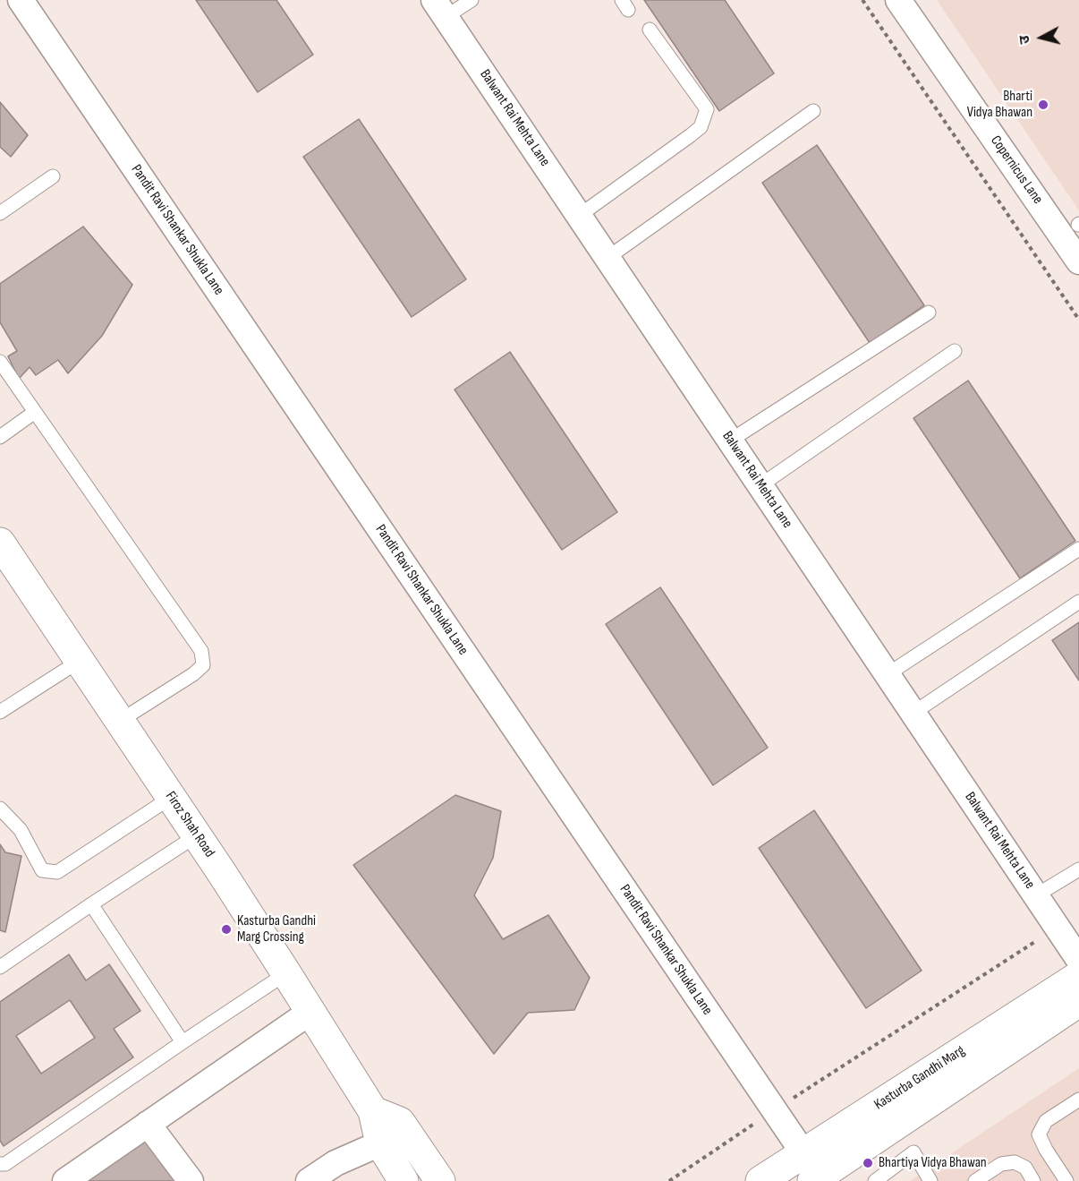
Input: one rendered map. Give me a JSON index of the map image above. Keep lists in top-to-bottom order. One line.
{"streets":{"main road":["Firoz Shah Road","Kasturba Gandhi Marg"],"street":["Balwant Rai Mehta Lane","Copernicus Lane","Pandit Ravi Shankar Shukla Lane"]},"crossings":[["Pandit Ravi Shankar Shukla Lane","Kasturba Gandhi Marg"]],"places":["Bharti Vidya Bhawan","Kasturba Gandhi Marg Crossing","Bhartiya Vidya Bhawan"],"north":"left"}
